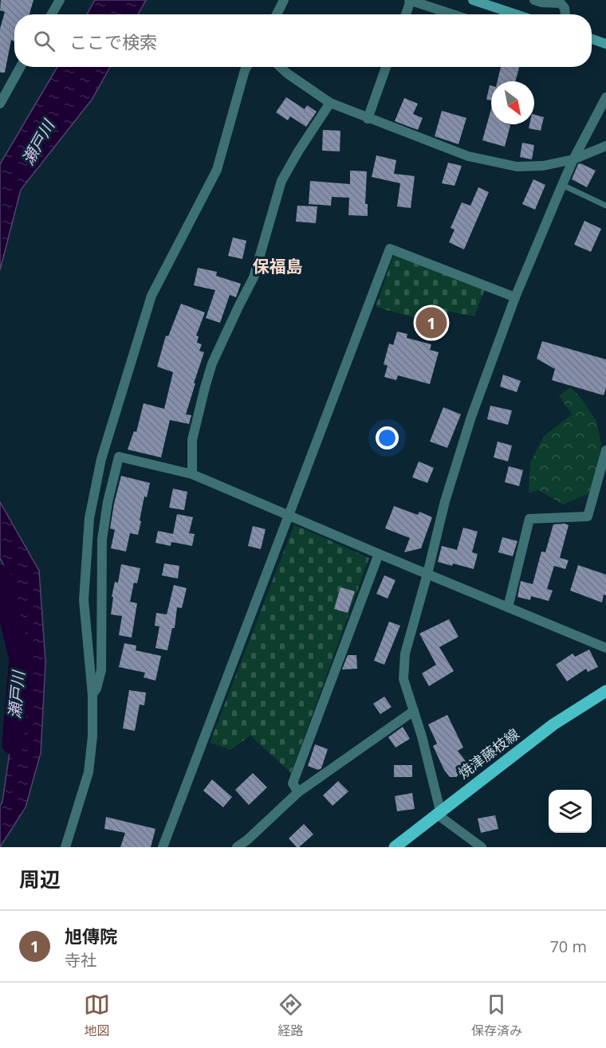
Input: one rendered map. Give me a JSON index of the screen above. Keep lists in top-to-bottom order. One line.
{"streets":{"main road":["焼津藤枝線"]},"districts":["保福島"],"water":["瀬戸川"],"north":"bottom right","page":{"search":"ここで検索","pins":"1","heading":"周辺","list":[{"mark":"1","name":"旭傳院","note":"寺社","value":"70 m"}],"nav":["地図","経路","保存済み"]}}
